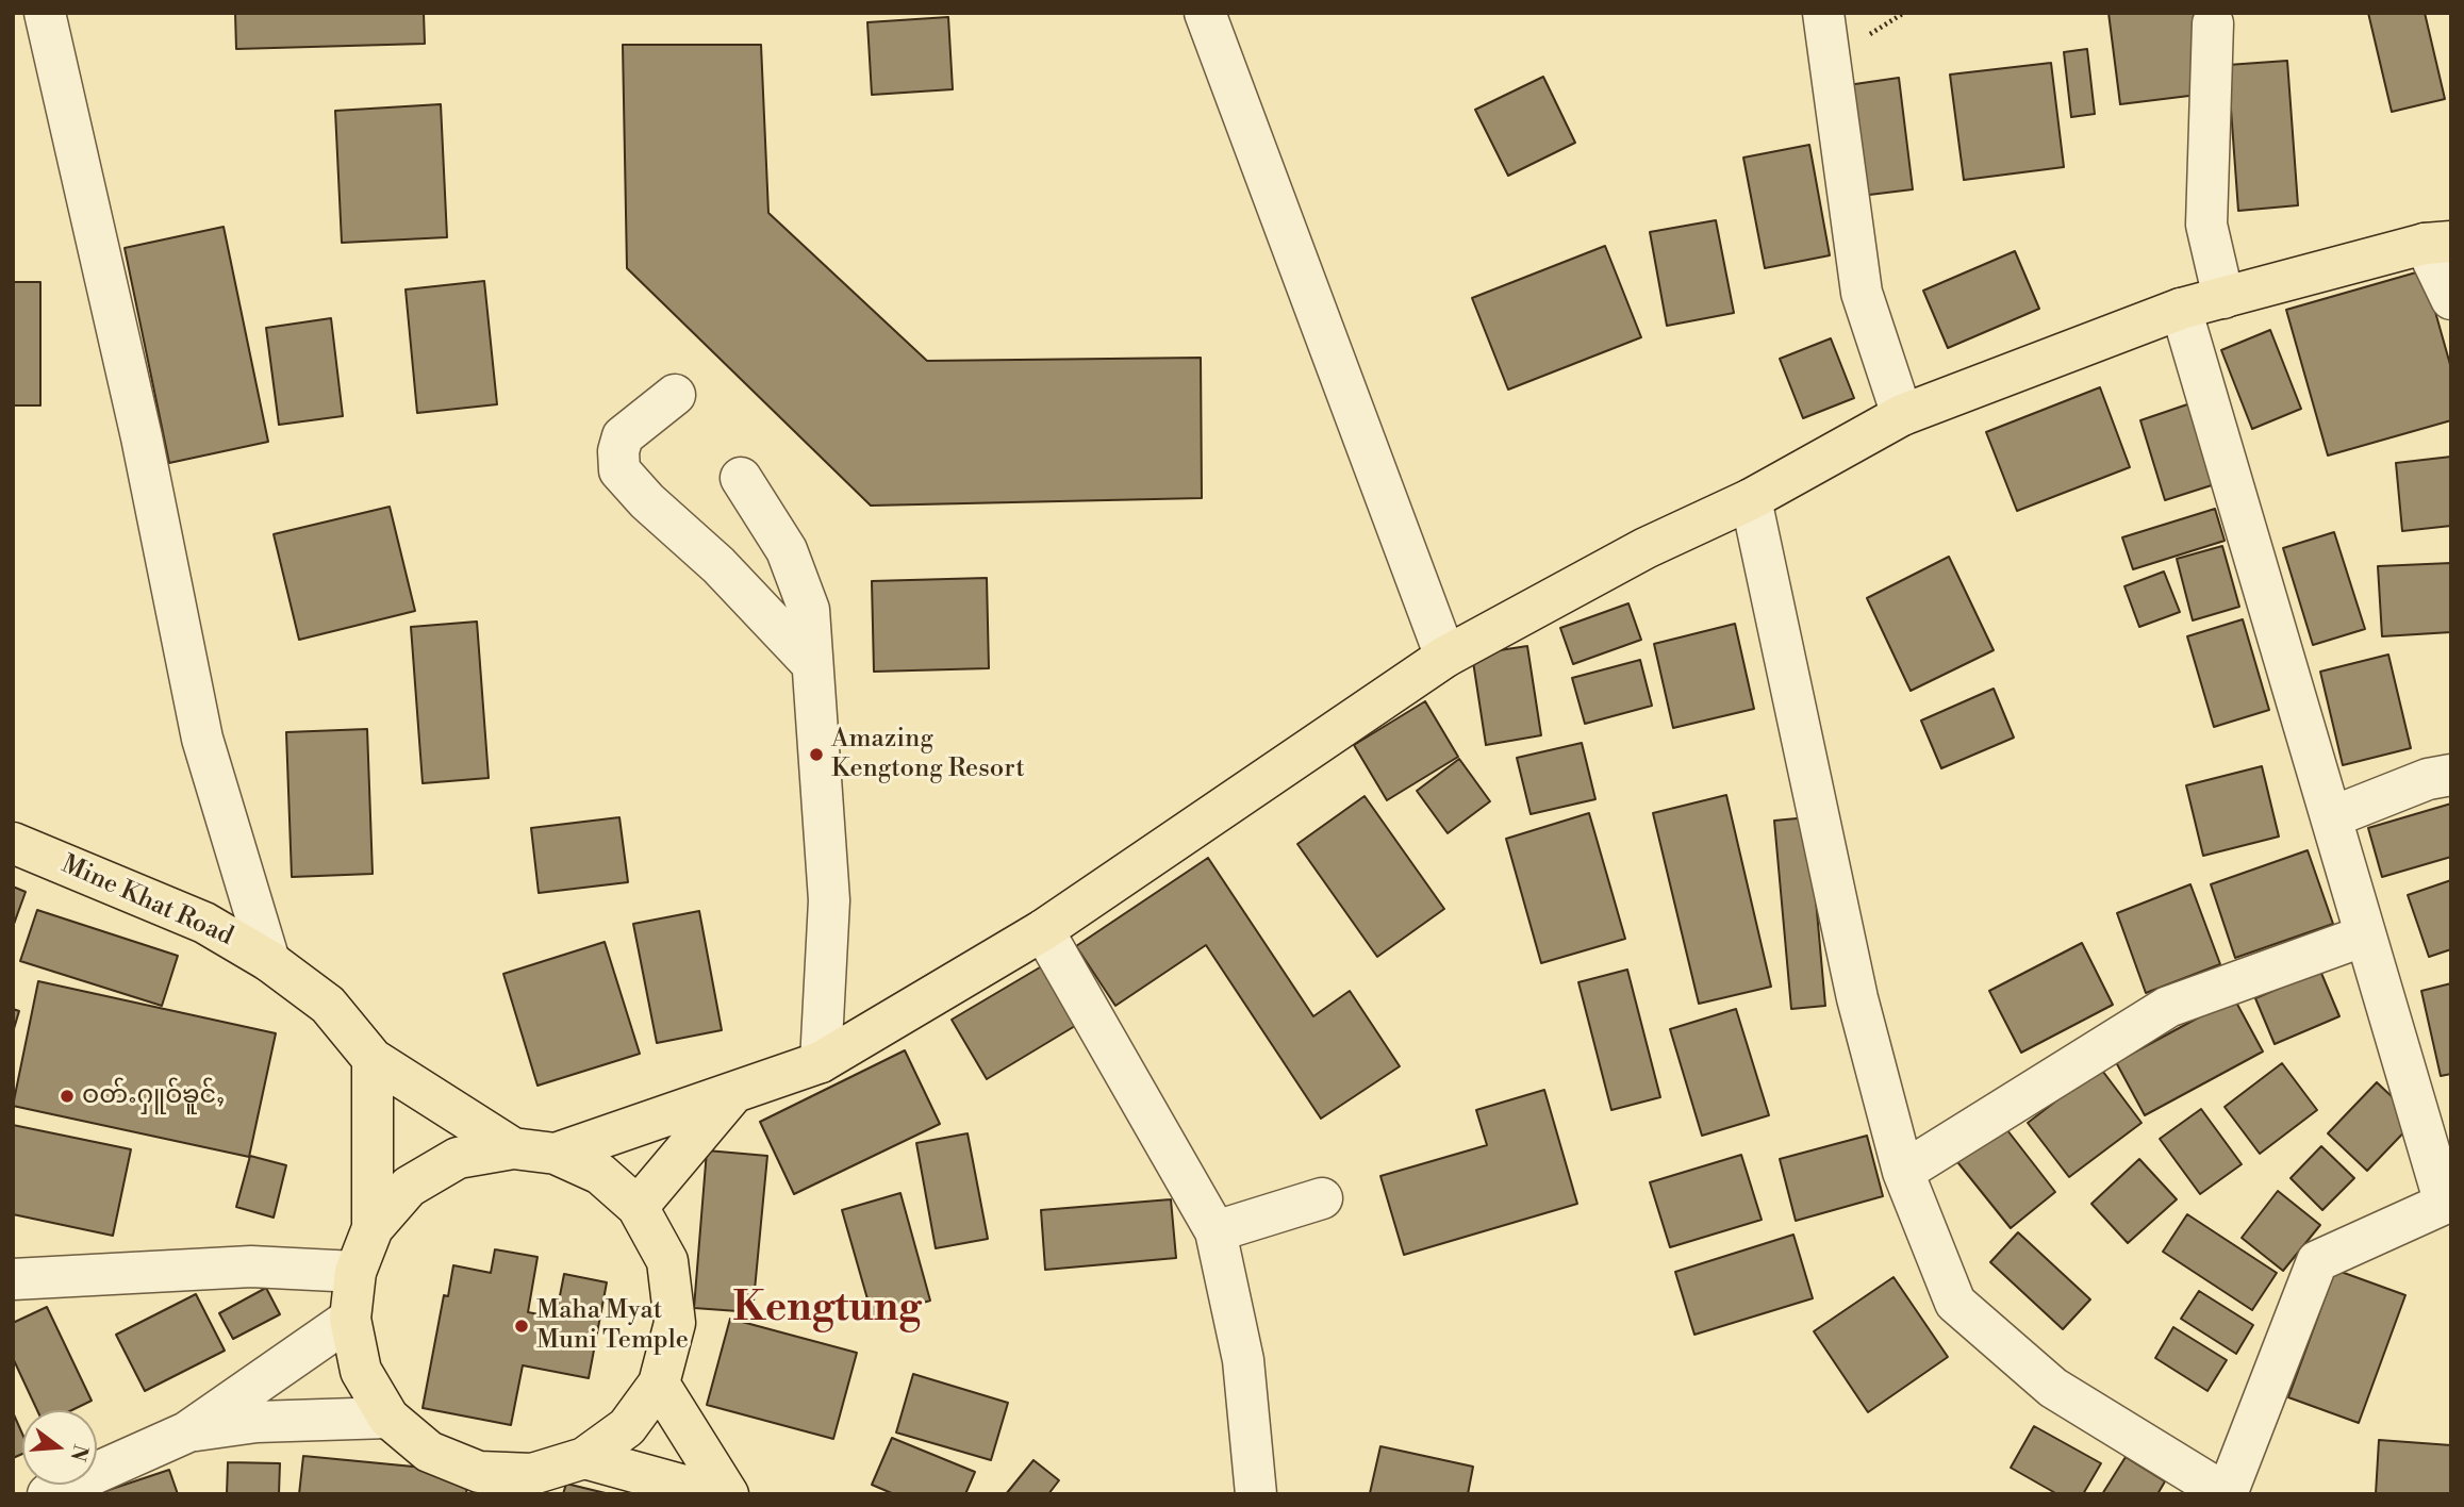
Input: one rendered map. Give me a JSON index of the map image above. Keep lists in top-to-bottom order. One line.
{"streets":{"highway":["Mine Khat Road"]},"districts":["Kengtung"],"places":["Amazing Kengtong Resort","ဝတ်ႉႁူဝ်ၶူင်ႇ","Maha Myat Muni Temple"],"north":"right"}
